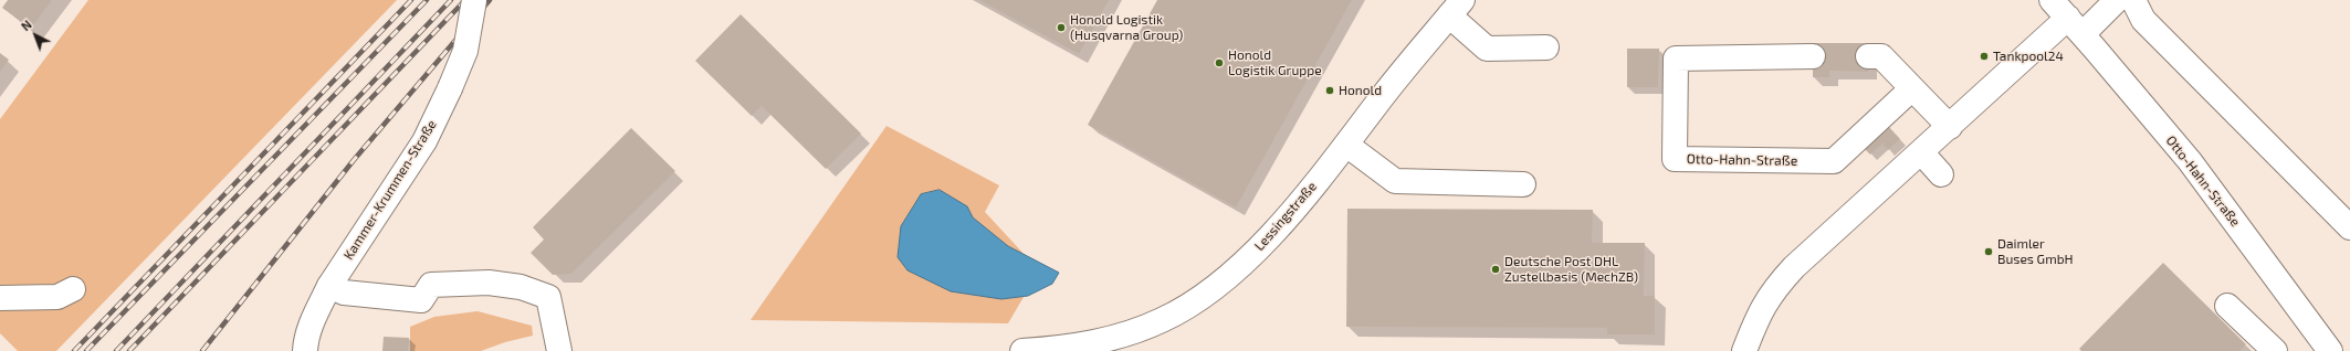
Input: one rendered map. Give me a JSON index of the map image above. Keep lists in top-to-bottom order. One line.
{"streets":{"street":["Otto-Hahn-Straße","Kammer-Krummen-Straße","Lessingstraße"]},"places":["Honold Logistik (Husqvarna Group)","Tankpool24","Honold Logistik Gruppe","Honold","Daimler Buses GmbH","Deutsche Post DHL Zustellbasis (MechZB)"],"north":"top left"}
